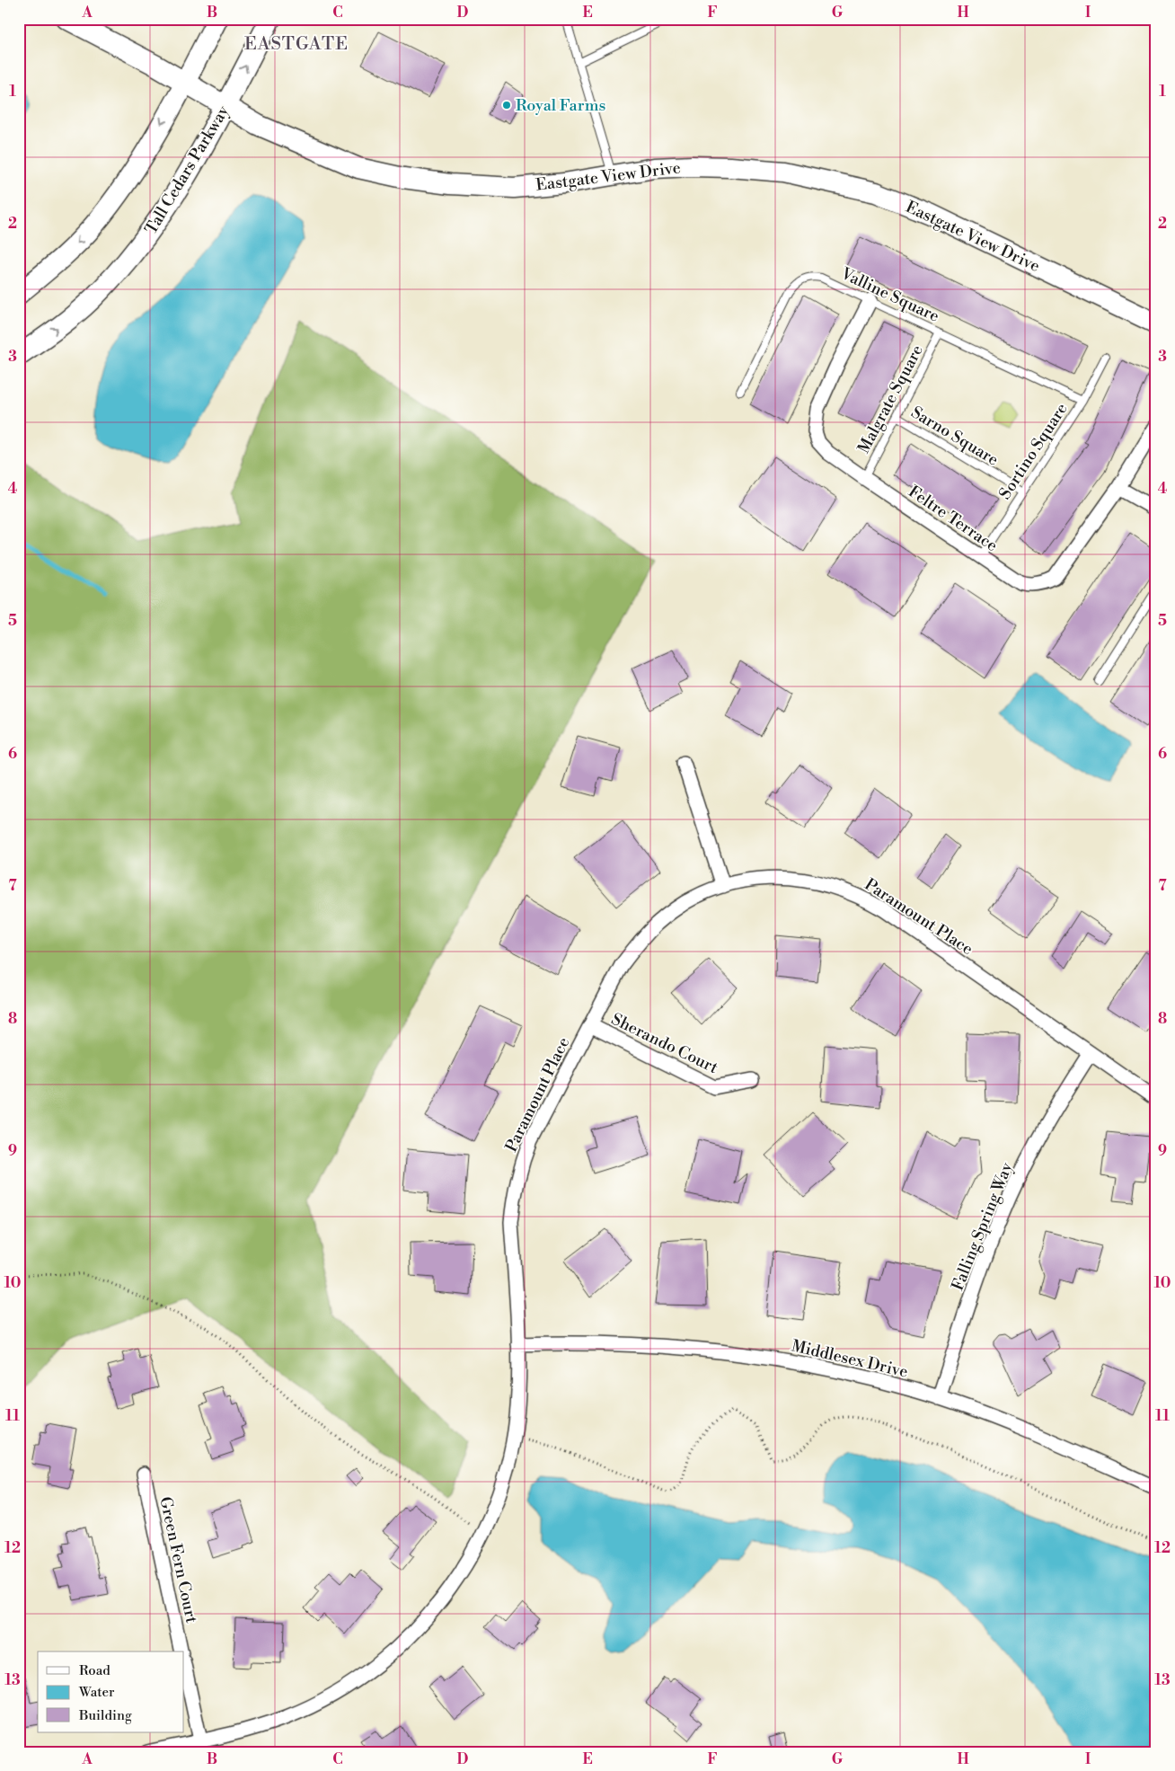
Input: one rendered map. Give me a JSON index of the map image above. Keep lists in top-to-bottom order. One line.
{"streets":{"street":["Tall Cedars Parkway","Eastgate View Drive","Feltre Terrace","Paramount Place","Sherando Court","Falling Spring Way","Middlesex Drive","Green Fern Court"],"lane":["Valline Square","Malgrate Square","Sarno Square","Sortino Square"]},"crossings":[["Tall Cedars Parkway","Eastgate View Drive"],["Valline Square","Malgrate Square"],["Valline Square","Sortino Square"],["Valline Square","Feltre Terrace"],["Malgrate Square","Sarno Square"],["Malgrate Square","Feltre Terrace"],["Sarno Square","Sortino Square"],["Sortino Square","Feltre Terrace"],["Paramount Place","Sherando Court"],["Paramount Place","Falling Spring Way"],["Paramount Place","Middlesex Drive"],["Falling Spring Way","Middlesex Drive"]],"districts":["EASTGATE"],"places":["Royal Farms"],"legend":["Road","Water","Building"],"grid":{"columns":["A","B","C","D","E","F","G","H","I"],"rows":["1","2","3","4","5","6","7","8","9","10","11","12","13"]}}
